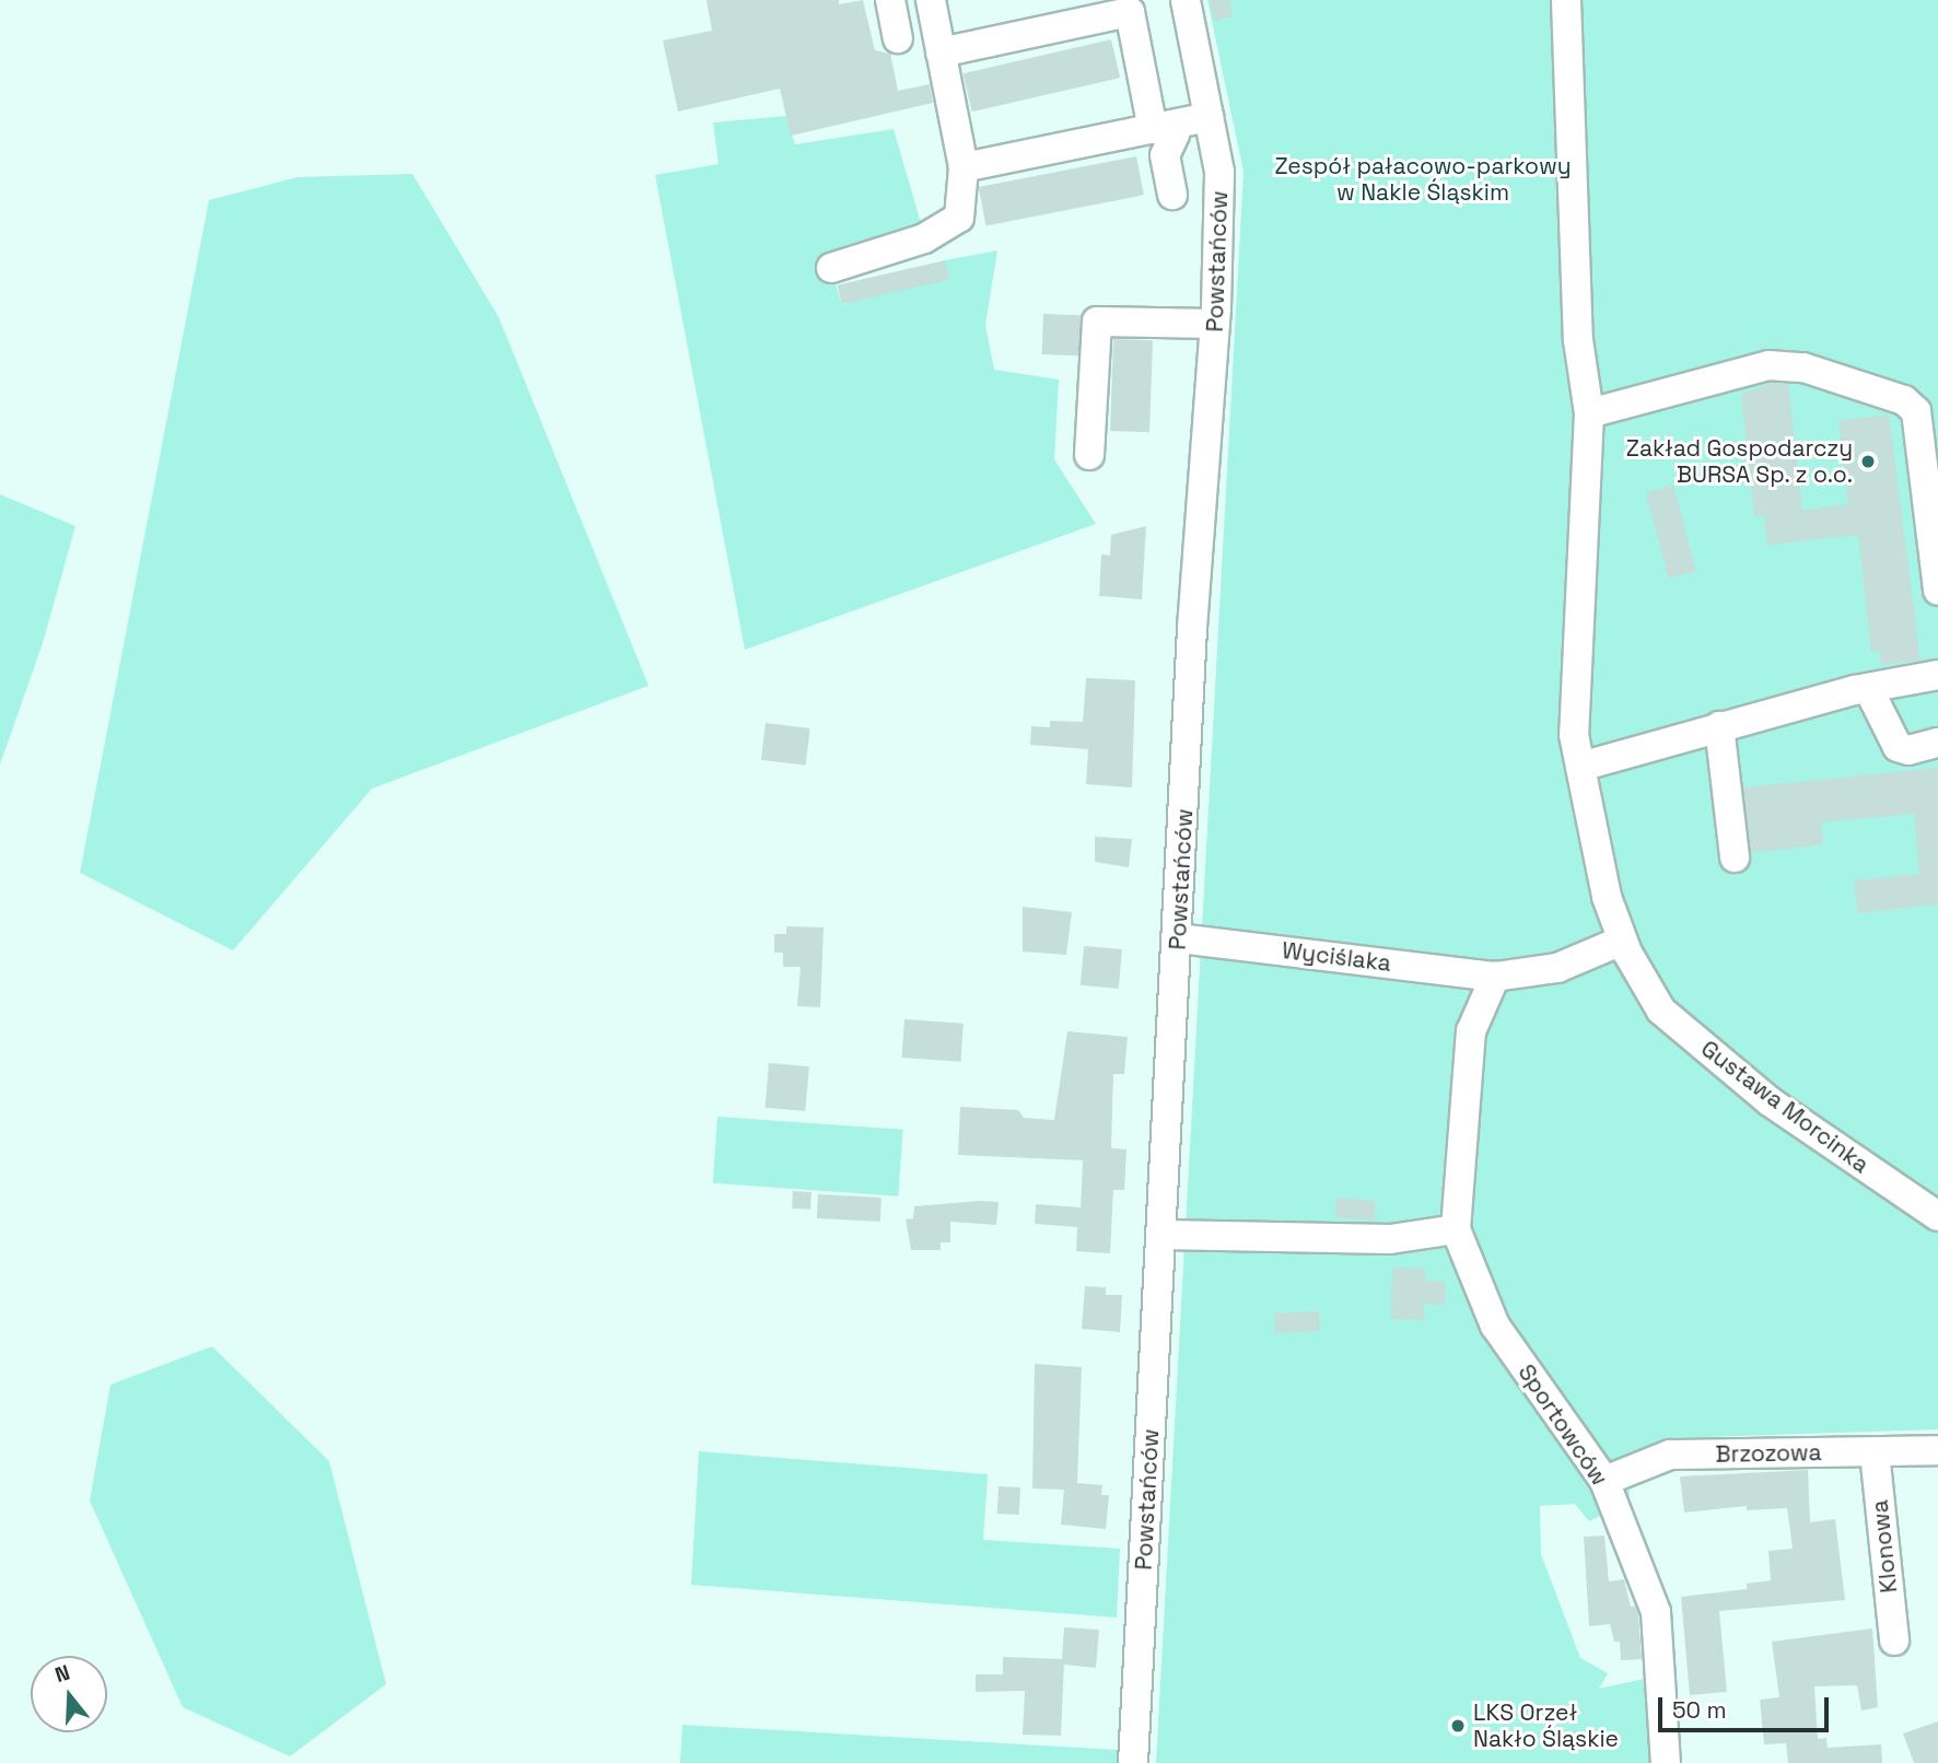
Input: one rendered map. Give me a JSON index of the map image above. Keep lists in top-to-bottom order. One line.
{"streets":{"street":["Powstańców","Wyciślaka","Gustawa Morcinka","Sportowców","Brzozowa","Klonowa"]},"crossings":[["Powstańców","Wyciślaka"],["Sportowców","Brzozowa"],["Brzozowa","Klonowa"]],"parks":["Zespół pałacowo-parkowy w Nakle Śląskim"],"places":["Zakład Gospodarczy BURSA Sp. z o.o.","LKS Orzeł Nakło Śląskie"],"scale_bar":"50 m","north":"top"}
